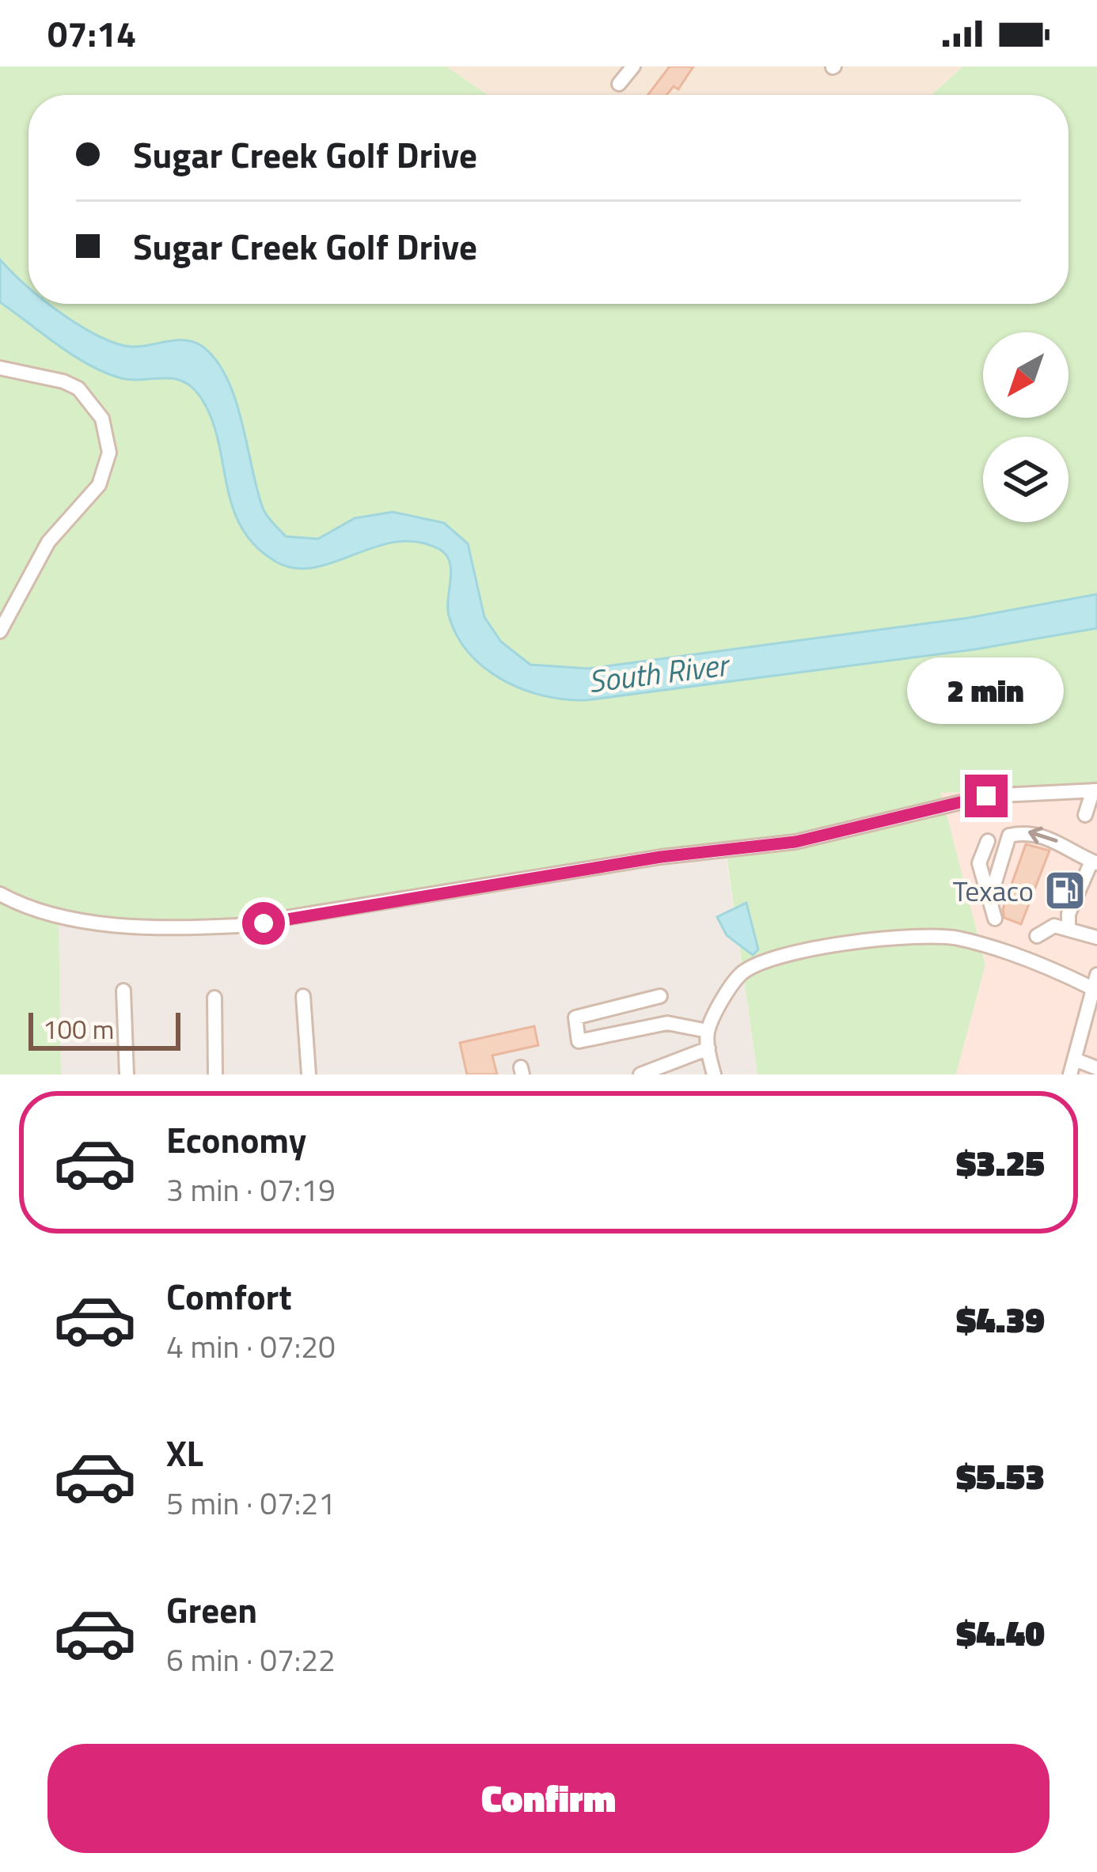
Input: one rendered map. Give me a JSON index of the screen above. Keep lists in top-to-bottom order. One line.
{"water":["South River"],"places":{"fuel station":["Texaco"]},"scale_bar":"100 m","north":"bottom left","page":{"status":"07:14","banner":["Sugar Creek Golf Drive","Sugar Creek Golf Drive"],"bubble":"2 min","scale":"100 m","list":[{"name":"Economy","note":"3 min · 07:19","value":"$3.25"},{"name":"Comfort","note":"4 min · 07:20","value":"$4.39"},{"name":"XL","note":"5 min · 07:21","value":"$5.53"},{"name":"Green","note":"6 min · 07:22","value":"$4.40"}],"buttons":"Confirm"}}
